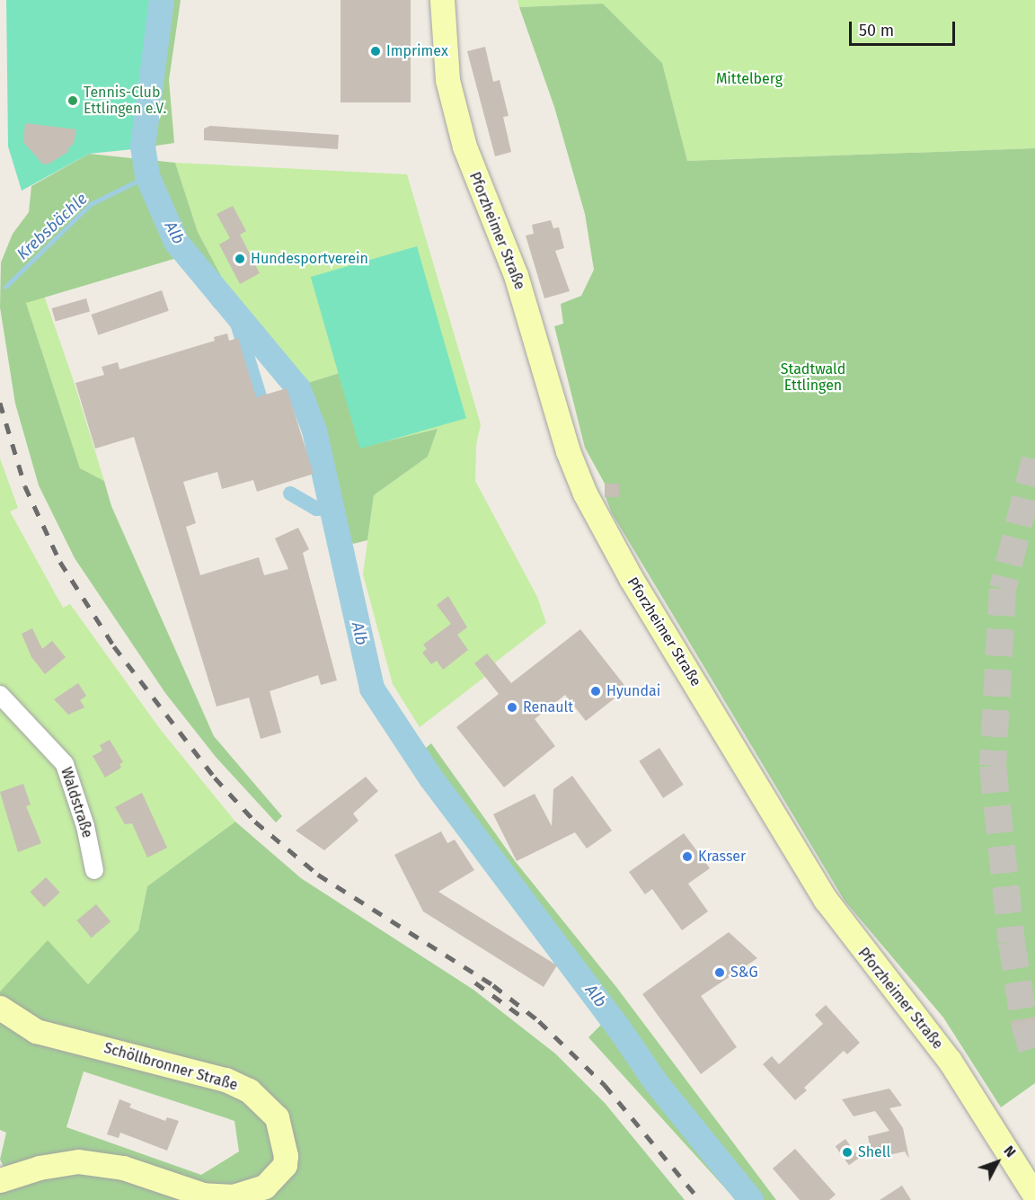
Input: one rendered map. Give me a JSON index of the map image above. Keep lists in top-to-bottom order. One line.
{"streets":{"main road":["Pforzheimer Straße","Schöllbronner Straße"],"street":["Waldstraße"]},"water":["Krebsbächle","Alb"],"parks":["Mittelberg","Stadtwald Ettlingen"],"places":["Imprimex","Tennis-Club Ettlingen e.V.","Hundesportverein","Hyundai","Renault","Krasser","S&G","Shell"],"scale_bar":"50 m","north":"top right"}
